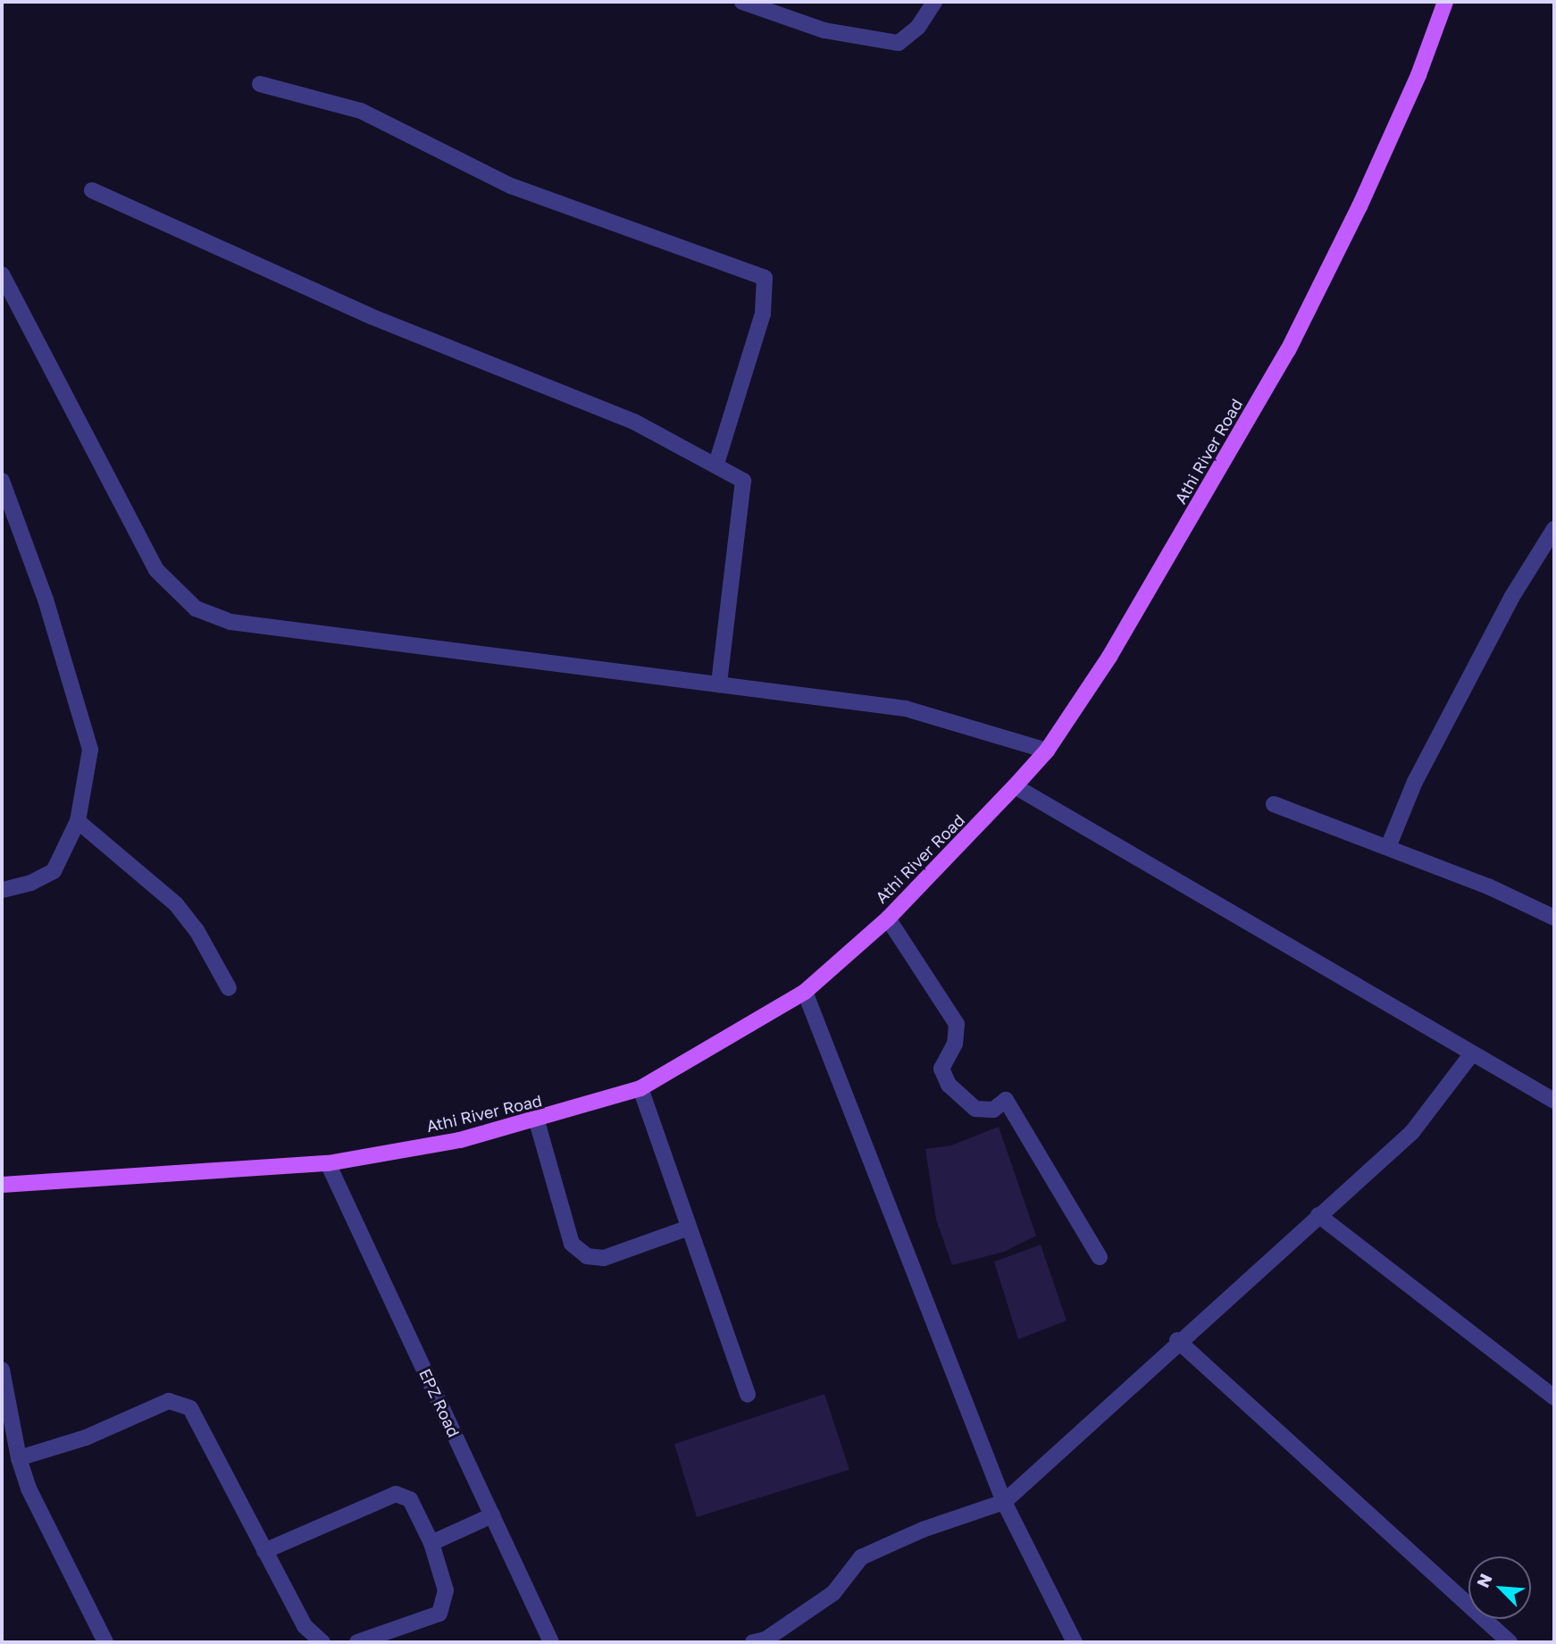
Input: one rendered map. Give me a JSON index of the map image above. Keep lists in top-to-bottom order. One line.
{"streets":{"main road":["Athi River Road"],"street":["EPZ Road"]},"crossings":[["Athi River Road","EPZ Road"]],"north":"top left"}
